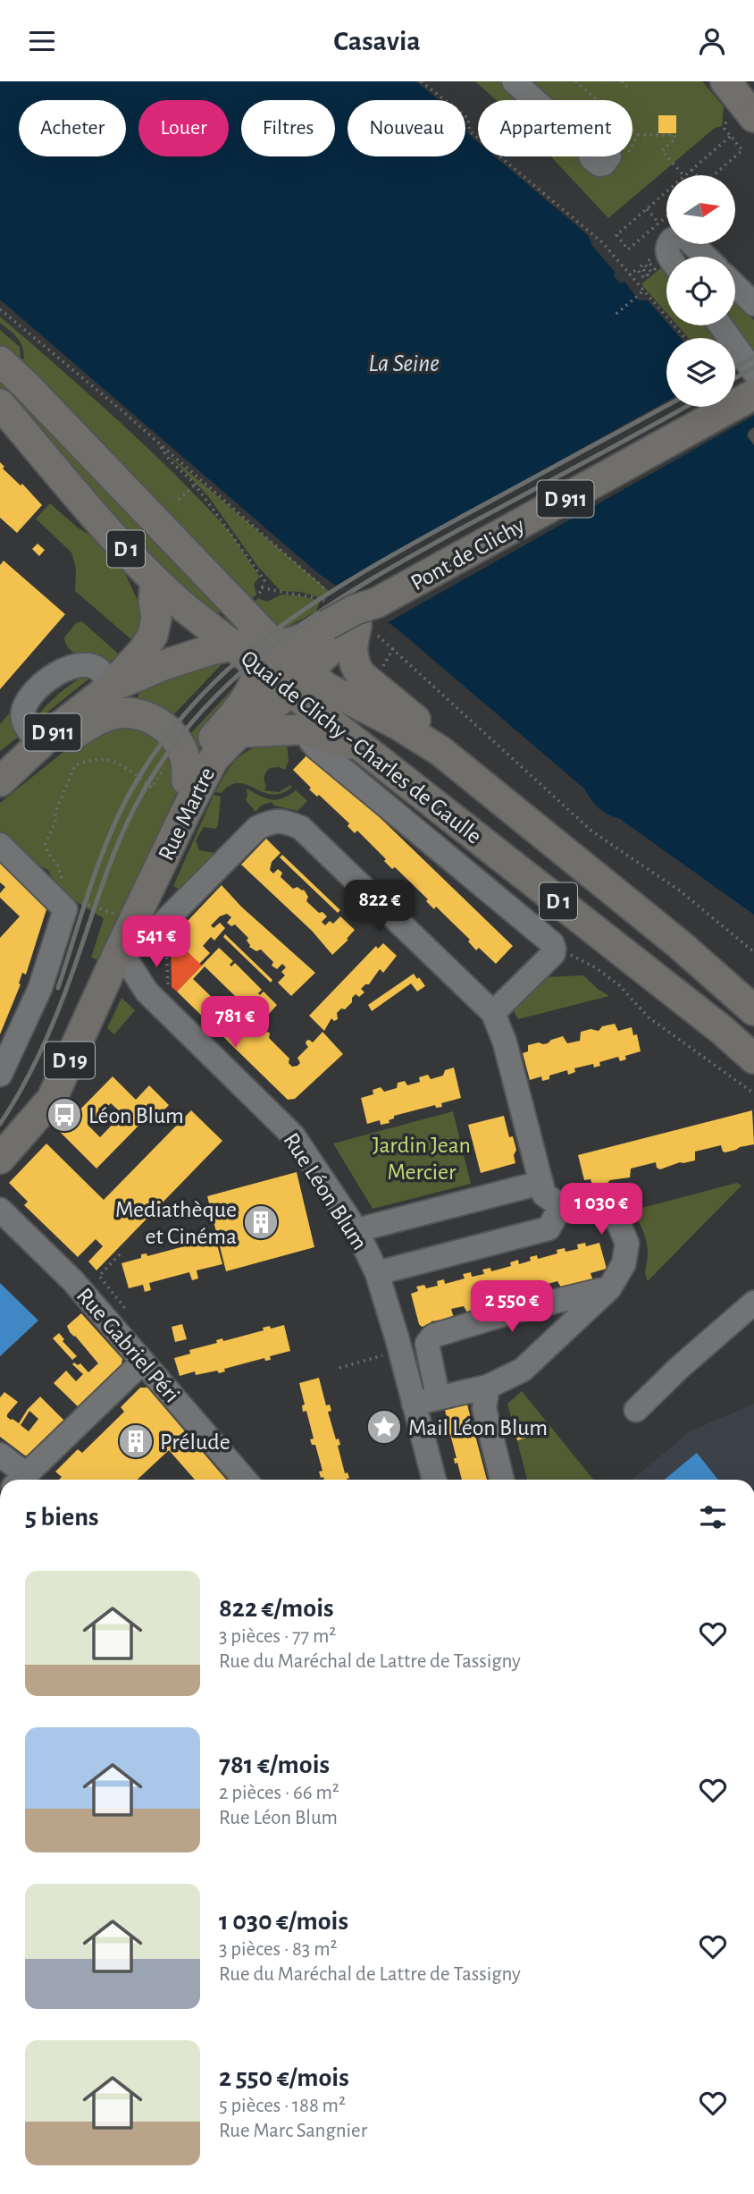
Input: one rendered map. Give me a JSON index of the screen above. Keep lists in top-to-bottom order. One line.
{"streets":{"main road":["D 911","D 1","Pont de Clichy","Quai de Clichy - Charles de Gaulle","Rue Martre","D 19"],"street":["Rue Léon Blum","Rue Gabriel Péri"]},"crossings":[["D 911","Pont de Clichy"],["D 911","Quai de Clichy - Charles de Gaulle"],["D 911","Rue Martre"],["D 1","Quai de Clichy - Charles de Gaulle"],["D 1","Rue Martre"],["Pont de Clichy","Quai de Clichy - Charles de Gaulle"],["Pont de Clichy","Rue Martre"],["Quai de Clichy - Charles de Gaulle","Rue Martre"],["Rue Martre","Rue Léon Blum"]],"water":["La Seine"],"parks":["Jardin Jean Mercier"],"places":{"bus stop":["Léon Blum"],"building":["Mediathèque et Cinéma","Prélude"],"place":["Mail Léon Blum"]},"north":"right","page":{"header":"Casavia","chip":["Acheter","Louer","Filtres","Nouveau","Appartement"],"price":["822 €","541 €","781 €","1 030 €","2 550 €"],"heading":"5 biens","list":[{"name":"822 €/mois","note":"3 pièces · 77 m² · Rue du Maréchal de Lattre de Tassigny"},{"name":"781 €/mois","note":"2 pièces · 66 m² · Rue Léon Blum"},{"name":"1 030 €/mois","note":"3 pièces · 83 m² · Rue du Maréchal de Lattre de Tassigny"},{"name":"2 550 €/mois","note":"5 pièces · 188 m² · Rue Marc Sangnier"}]}}
